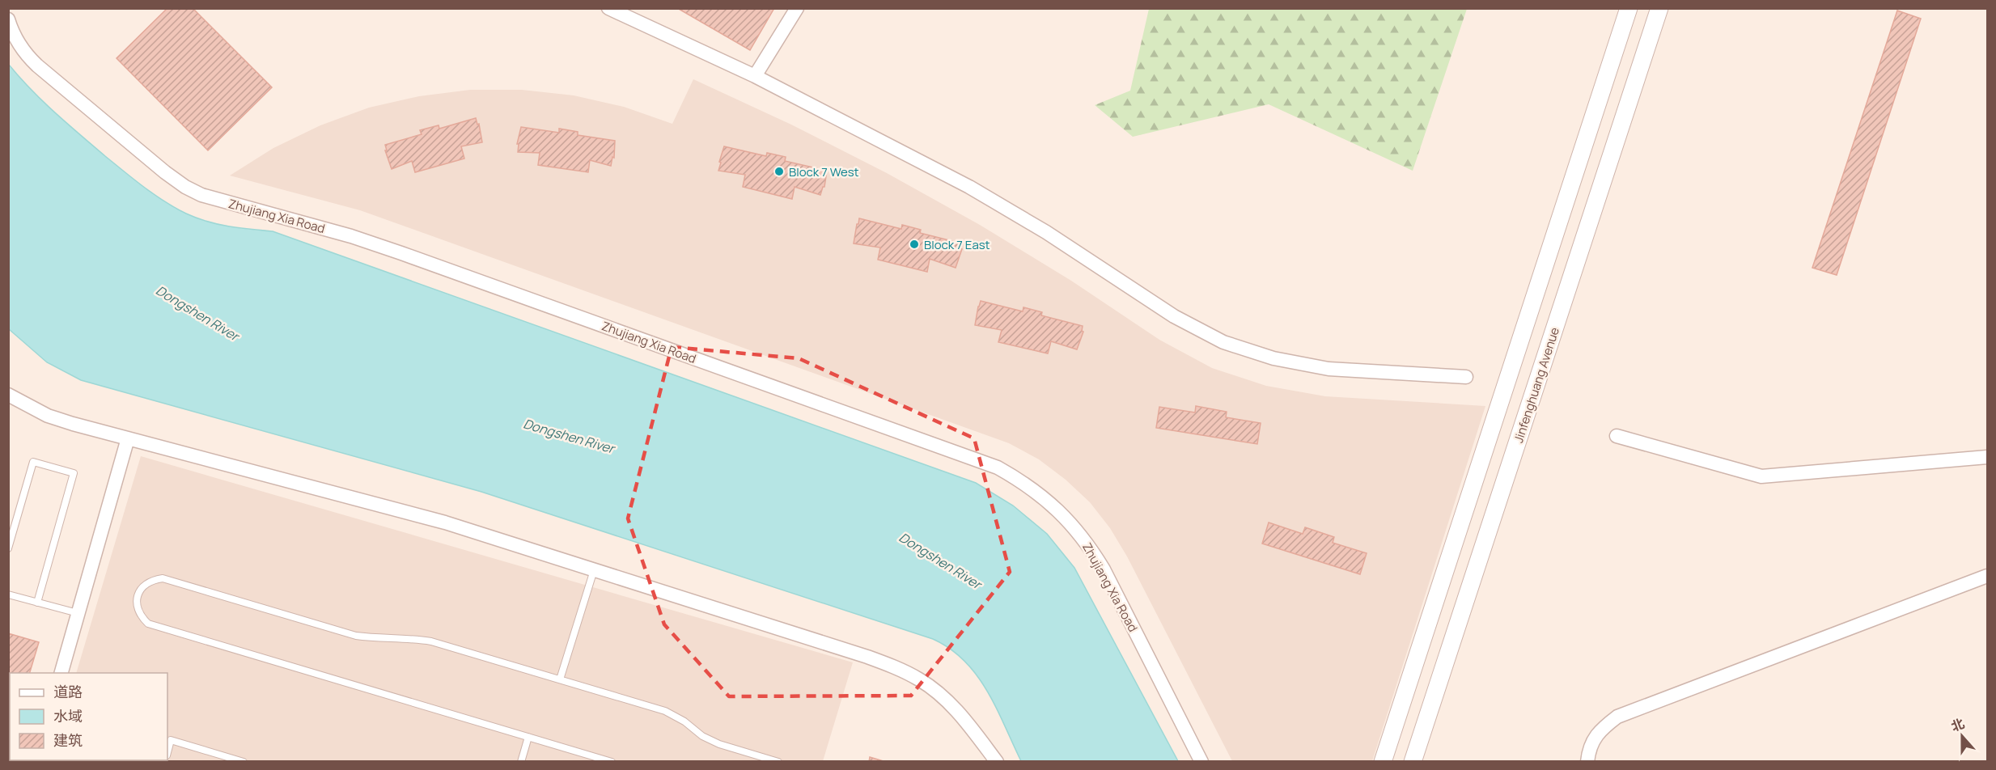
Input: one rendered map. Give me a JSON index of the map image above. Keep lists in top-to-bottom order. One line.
{"streets":{"street":["Zhujiang Xia Road","Jinfenghuang Avenue"]},"water":["Dongshen River"],"places":["Block 7 West","Block 7 East"],"legend":["道路","水域","建筑"],"north":"top"}
